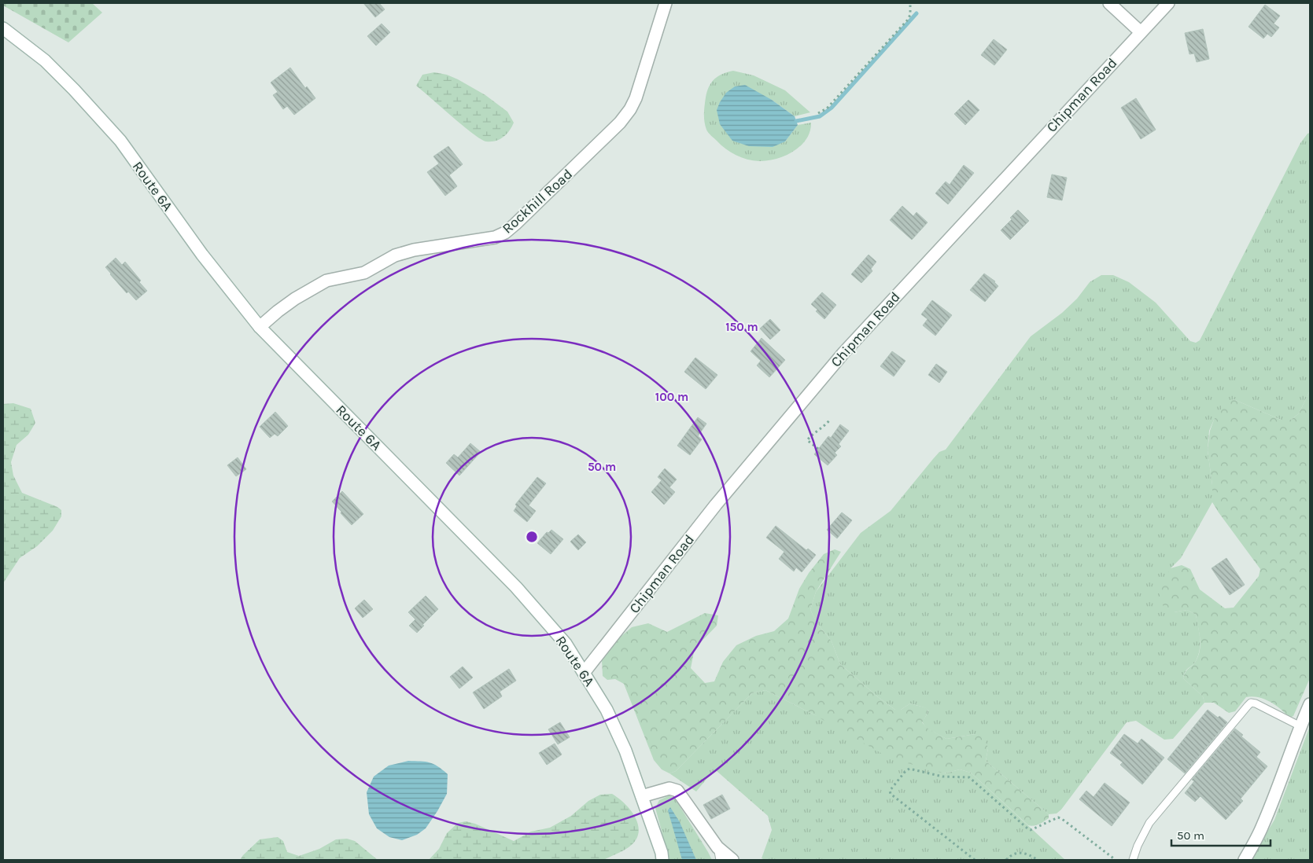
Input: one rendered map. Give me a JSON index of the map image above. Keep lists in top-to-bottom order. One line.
{"streets":{"street":["Chipman Road","Route 6A","Rockhill Road"]},"crossings":[["Chipman Road","Route 6A"],["Route 6A","Rockhill Road"]],"scale_bar":"50 m","rings":["150 m","100 m","50 m"]}
